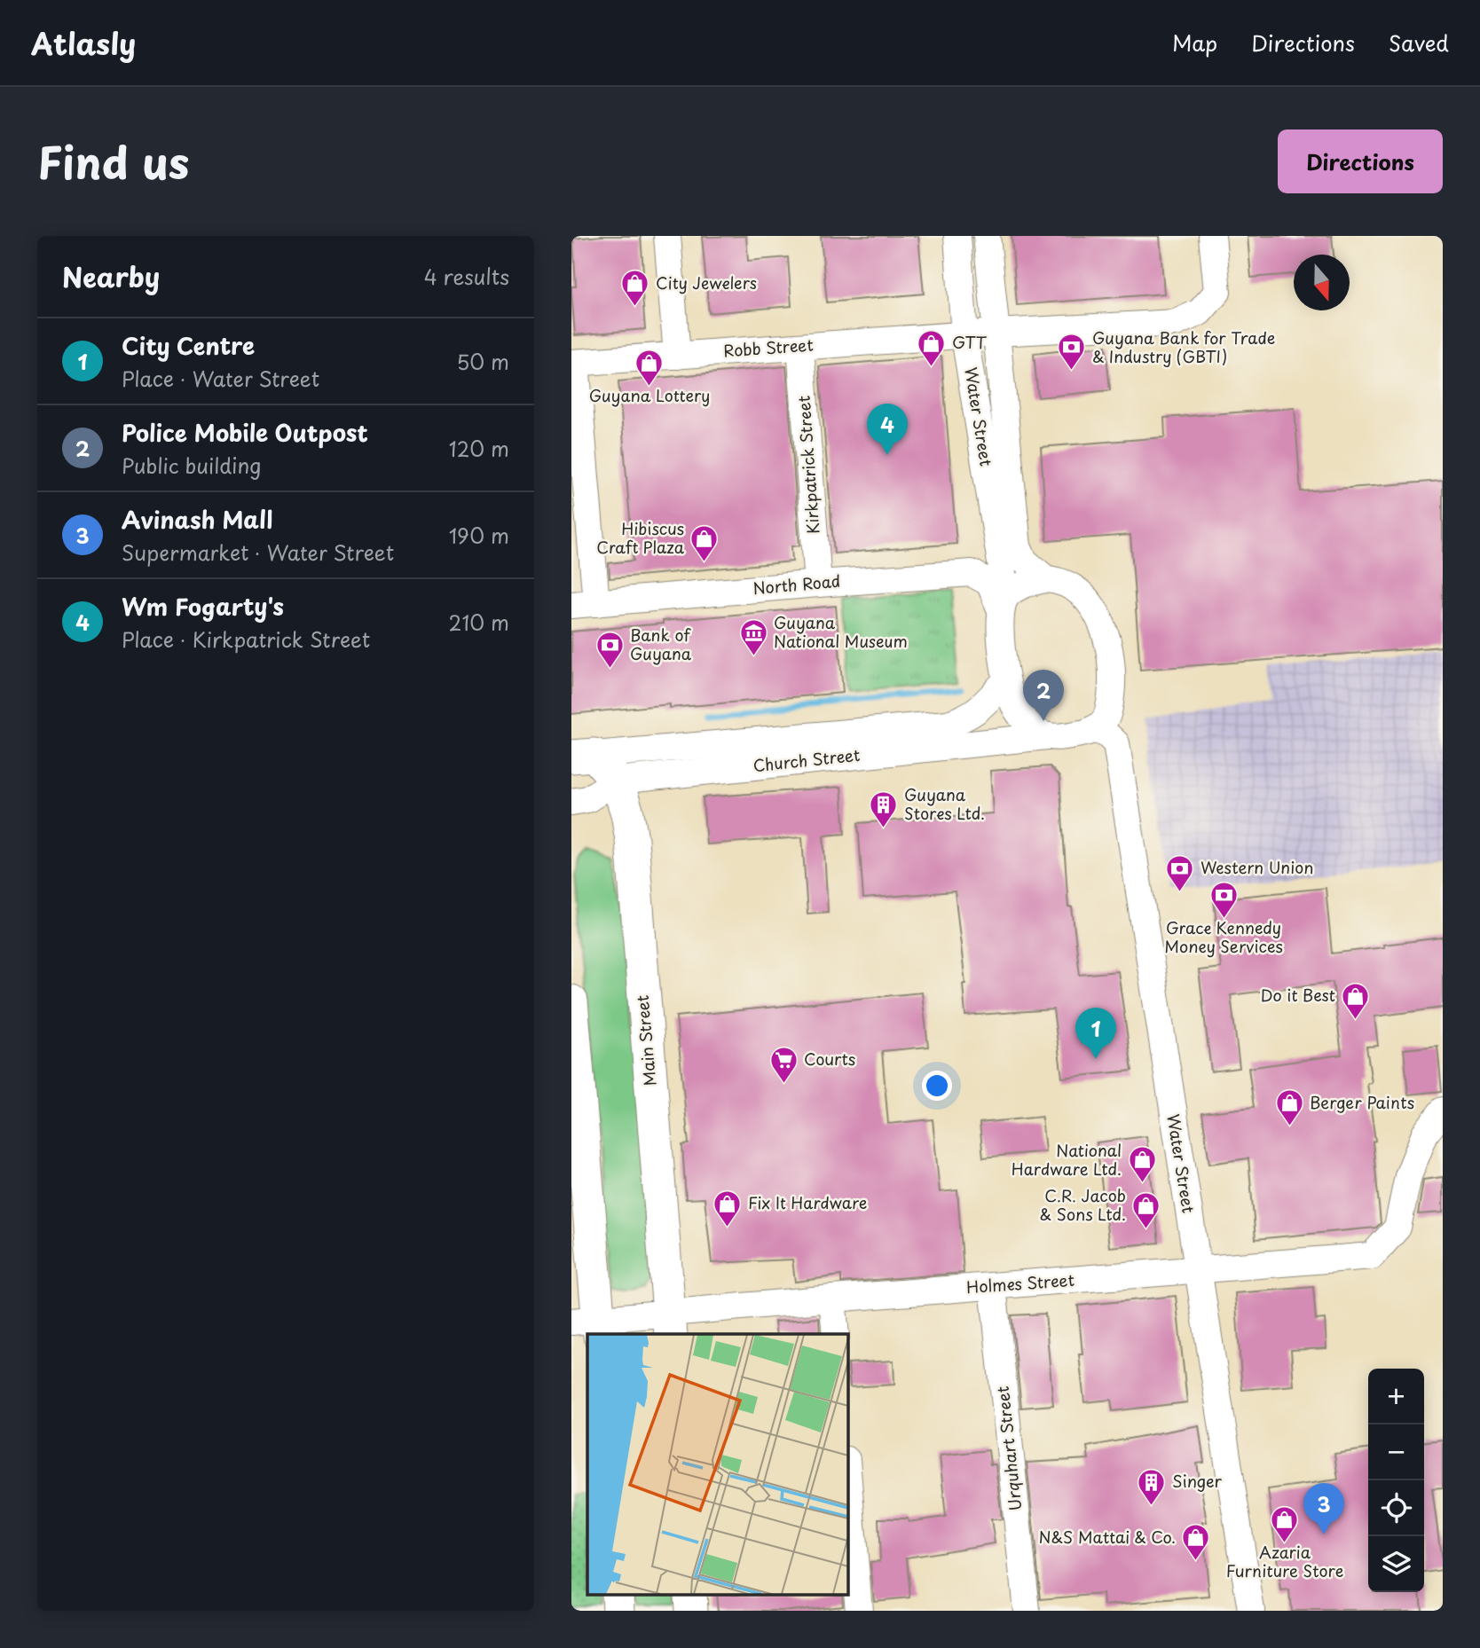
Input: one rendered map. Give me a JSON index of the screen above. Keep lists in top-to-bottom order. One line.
{"streets":{"main road":["Main Street"],"street":["Robb Street","Water Street","Kirkpatrick Street","North Road","Church Street","Holmes Street","Urquhart Street"]},"crossings":[["Robb Street","Water Street"],["Robb Street","Kirkpatrick Street"],["Water Street","North Road"],["Water Street","Church Street"],["Water Street","Holmes Street"],["Kirkpatrick Street","North Road"],["North Road","Church Street"],["Church Street","Main Street"],["Main Street","Holmes Street"],["Holmes Street","Urquhart Street"]],"places":{"shop":["City Jewelers","GTT","Guyana Lottery","Hibiscus Craft Plaza","Do it Best","Berger Paints","National Hardware Ltd.","Fix It Hardware","C.R. Jacob & Sons Ltd.","Azaria Furniture Store","N&S Mattai & Co."],"bank":["Guyana Bank for Trade & Industry (GBTI)","Bank of Guyana","Western Union","Grace Kennedy Money Services"],"museum":["Guyana National Museum"],"building":["Guyana Stores Ltd.","Singer"],"supermarket":["Courts"]},"north":"bottom","page":{"header":"Atlasly","nav":["Map","Directions","Saved"],"title":"Find us","buttons":"Directions","heading":["Nearby","4 results"],"list":[{"mark":"1","name":"City Centre","note":"Place · Water Street","value":"50 m"},{"mark":"2","name":"Police Mobile Outpost","note":"Public building","value":"120 m"},{"mark":"3","name":"Avinash Mall","note":"Supermarket · Water Street","value":"190 m"},{"mark":"4","name":"Wm Fogarty's","note":"Place · Kirkpatrick Street","value":"210 m"}],"pins":["4","2","1","3"],"map_buttons":["+","−"]}}
